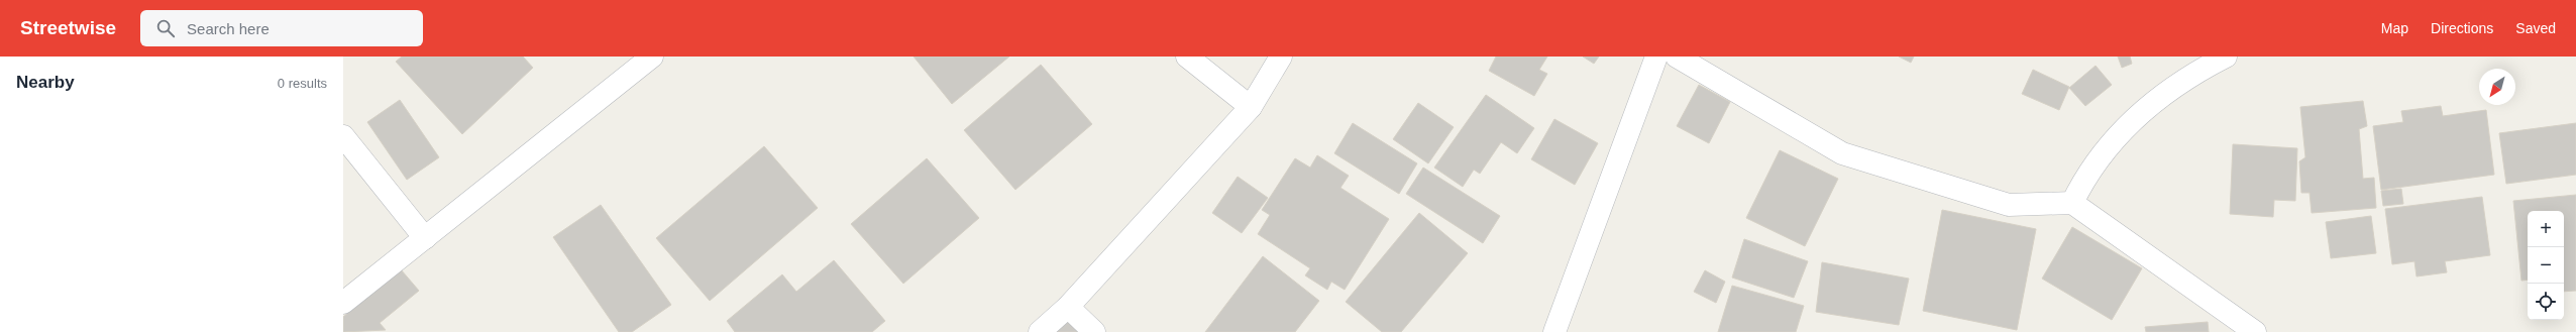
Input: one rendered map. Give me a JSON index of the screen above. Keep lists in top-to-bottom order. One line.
{"north":"bottom left","page":{"header":"Streetwise","search":"Search here","nav":["Map","Directions","Saved"],"heading":["Nearby","0 results"],"map_buttons":["+","−"]}}
